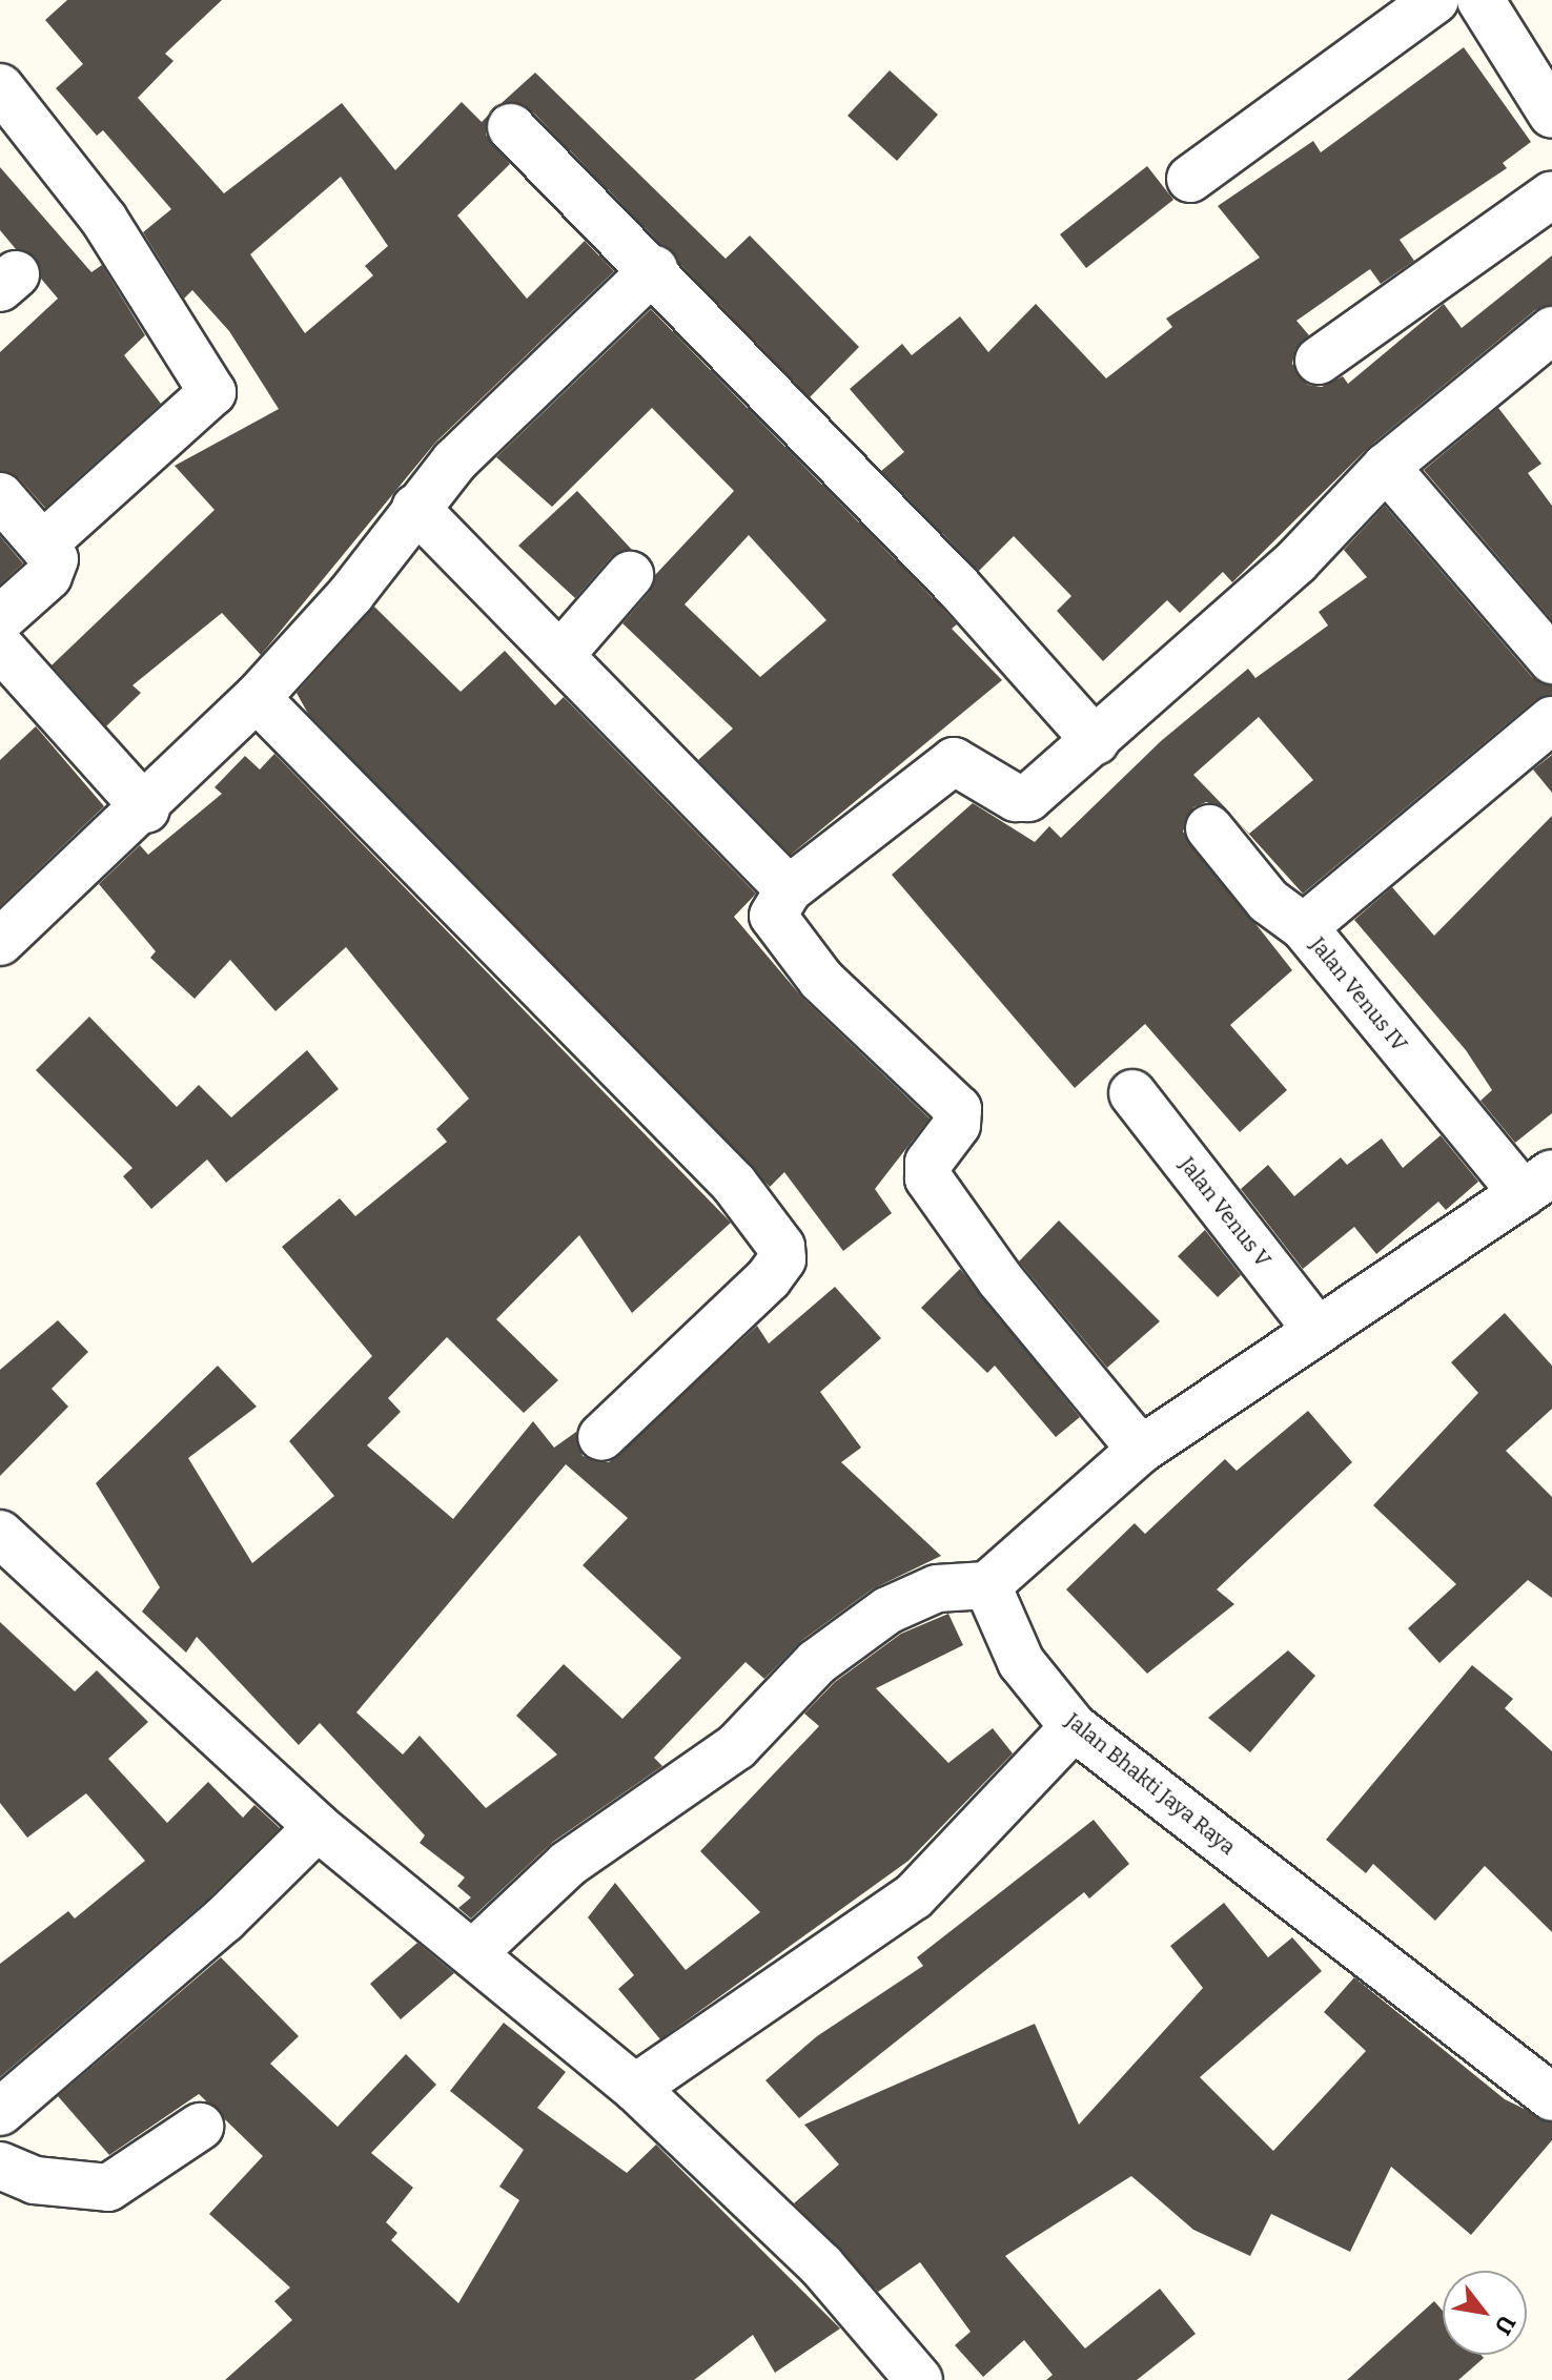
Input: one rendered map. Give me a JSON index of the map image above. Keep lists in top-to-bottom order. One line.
{"streets":{"street":["Jalan Venus IV","Jalan Venus V","Jalan Bhakti Jaya Raya"]},"north":"bottom right"}
